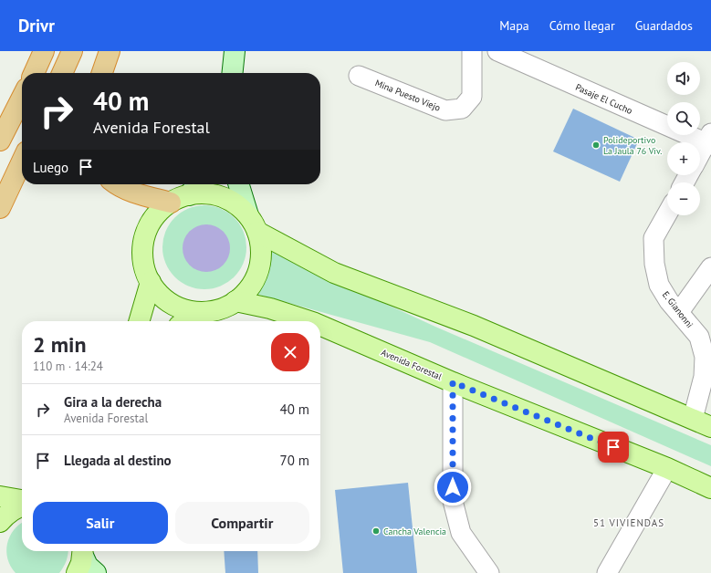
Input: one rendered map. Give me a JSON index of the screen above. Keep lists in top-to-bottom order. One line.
{"streets":{"main road":["Avenida Forestal"],"street":["Mina Puesto Viejo","Pasaje El Cucho","E. Gianonni"]},"districts":["51 VIVIENDAS"],"places":["Polideportivo La Jaula 76 Viv.","Cancha Valencia"],"page":{"header":"Drivr","nav":["Mapa","Cómo llegar","Guardados"],"map_buttons":["+","−"],"turn":["40 m","Avenida Forestal"],"then":"Luego","heading":["2 min","110 m · 14:24"],"list":[{"name":"Gira a la derecha","note":"Avenida Forestal","value":"40 m"},{"name":"Llegada al destino","value":"70 m"}],"buttons":["Salir","Compartir"]}}
